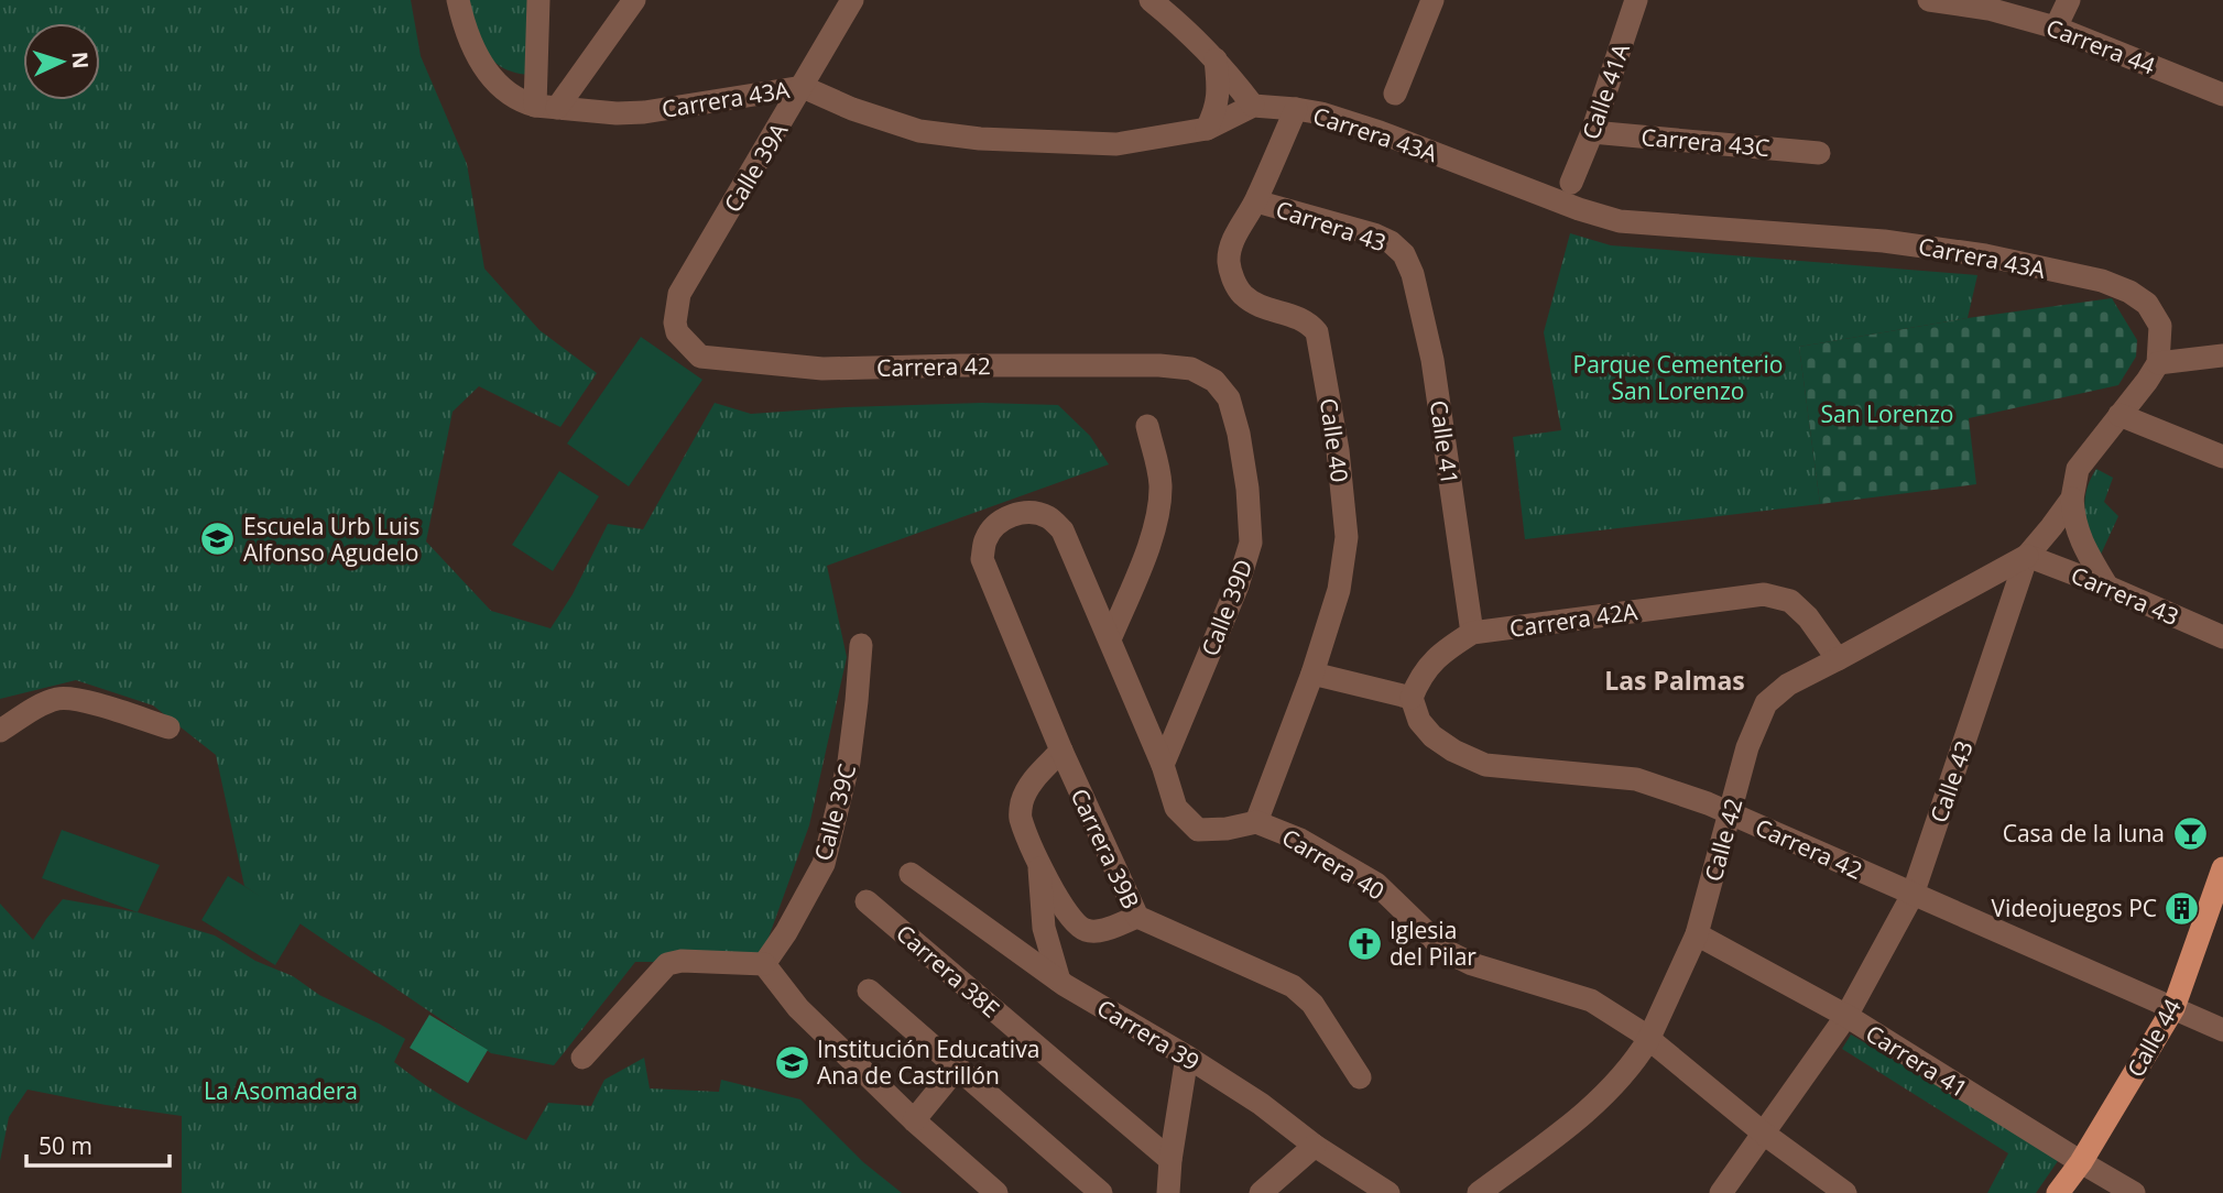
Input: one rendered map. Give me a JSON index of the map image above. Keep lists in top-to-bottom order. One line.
{"streets":{"main road":["Calle 44"],"street":["Carrera 44","Calle 41A","Carrera 43A","Carrera 43C","Calle 39A","Carrera 43","Carrera 42","Calle 40","Calle 41","Calle 39D","Carrera 42A","Calle 43","Calle 39C","Calle 42","Carrera 39B","Carrera 40","Carrera 38E","Carrera 39","Carrera 41"]},"crossings":[["Calle 41A","Carrera 43C"],["Carrera 43A","Calle 39A"],["Carrera 43A","Calle 40"],["Carrera 43A","Calle 43"],["Calle 39A","Carrera 42"],["Carrera 43","Calle 40"],["Carrera 43","Calle 41"],["Carrera 43","Calle 43"],["Carrera 43","Calle 42"],["Carrera 42","Calle 39D"],["Carrera 42","Carrera 42A"],["Carrera 42","Calle 43"],["Carrera 42","Calle 42"],["Carrera 42","Calle 44"],["Calle 40","Carrera 40"],["Calle 41","Carrera 42A"],["Calle 39D","Carrera 40"],["Carrera 42A","Calle 42"],["Calle 43","Calle 42"],["Calle 43","Carrera 40"],["Calle 43","Carrera 41"],["Calle 42","Carrera 40"],["Calle 42","Carrera 41"],["Carrera 39B","Carrera 40"],["Calle 44","Carrera 41"]],"districts":["Las Palmas"],"parks":["Parque Cementerio San Lorenzo","San Lorenzo","La Asomadera"],"places":{"school or university":["Escuela Urb Luis Alfonso Agudelo","Institución Educativa Ana de Castrillón"],"bar":["Casa de la luna"],"building":["Videojuegos PC"],"church":["Iglesia del Pilar"]},"scale_bar":"50 m","north":"right"}
